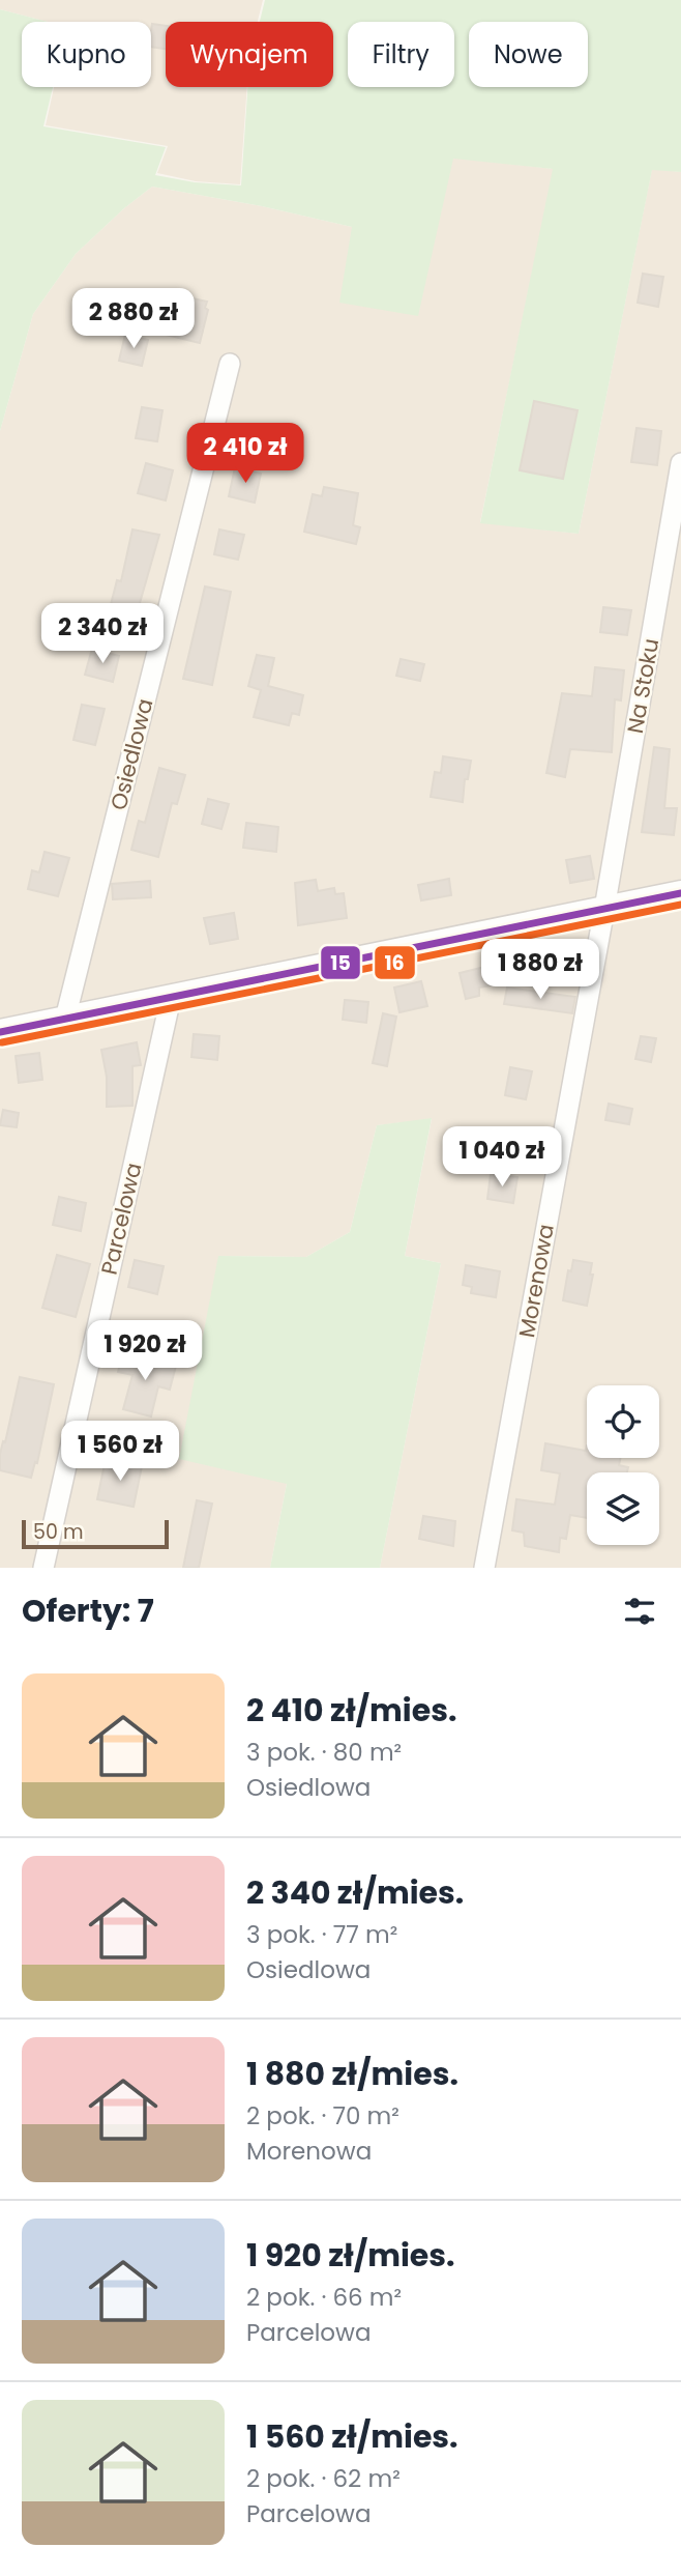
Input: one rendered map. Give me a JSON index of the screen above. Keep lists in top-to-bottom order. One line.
{"streets":{"street":["Na Stoku","Osiedlowa","Parcelowa","Morenowa"]},"crossings":[["Na Stoku","Morenowa"]],"lines":["transit line 15","transit line 16"],"scale_bar":"50 m","page":{"chip":["Kupno","Wynajem","Filtry","Nowe"],"price":["2 880 zł","2 410 zł","2 340 zł","1 880 zł","1 040 zł","1 920 zł","1 560 zł"],"scale":"50 m","heading":"Oferty: 7","list":[{"name":"2 410 zł/mies.","note":"3 pok. · 80 m² · Osiedlowa"},{"name":"2 340 zł/mies.","note":"3 pok. · 77 m² · Osiedlowa"},{"name":"1 880 zł/mies.","note":"2 pok. · 70 m² · Morenowa"},{"name":"1 920 zł/mies.","note":"2 pok. · 66 m² · Parcelowa"},{"name":"1 560 zł/mies.","note":"2 pok. · 62 m² · Parcelowa"}]}}
